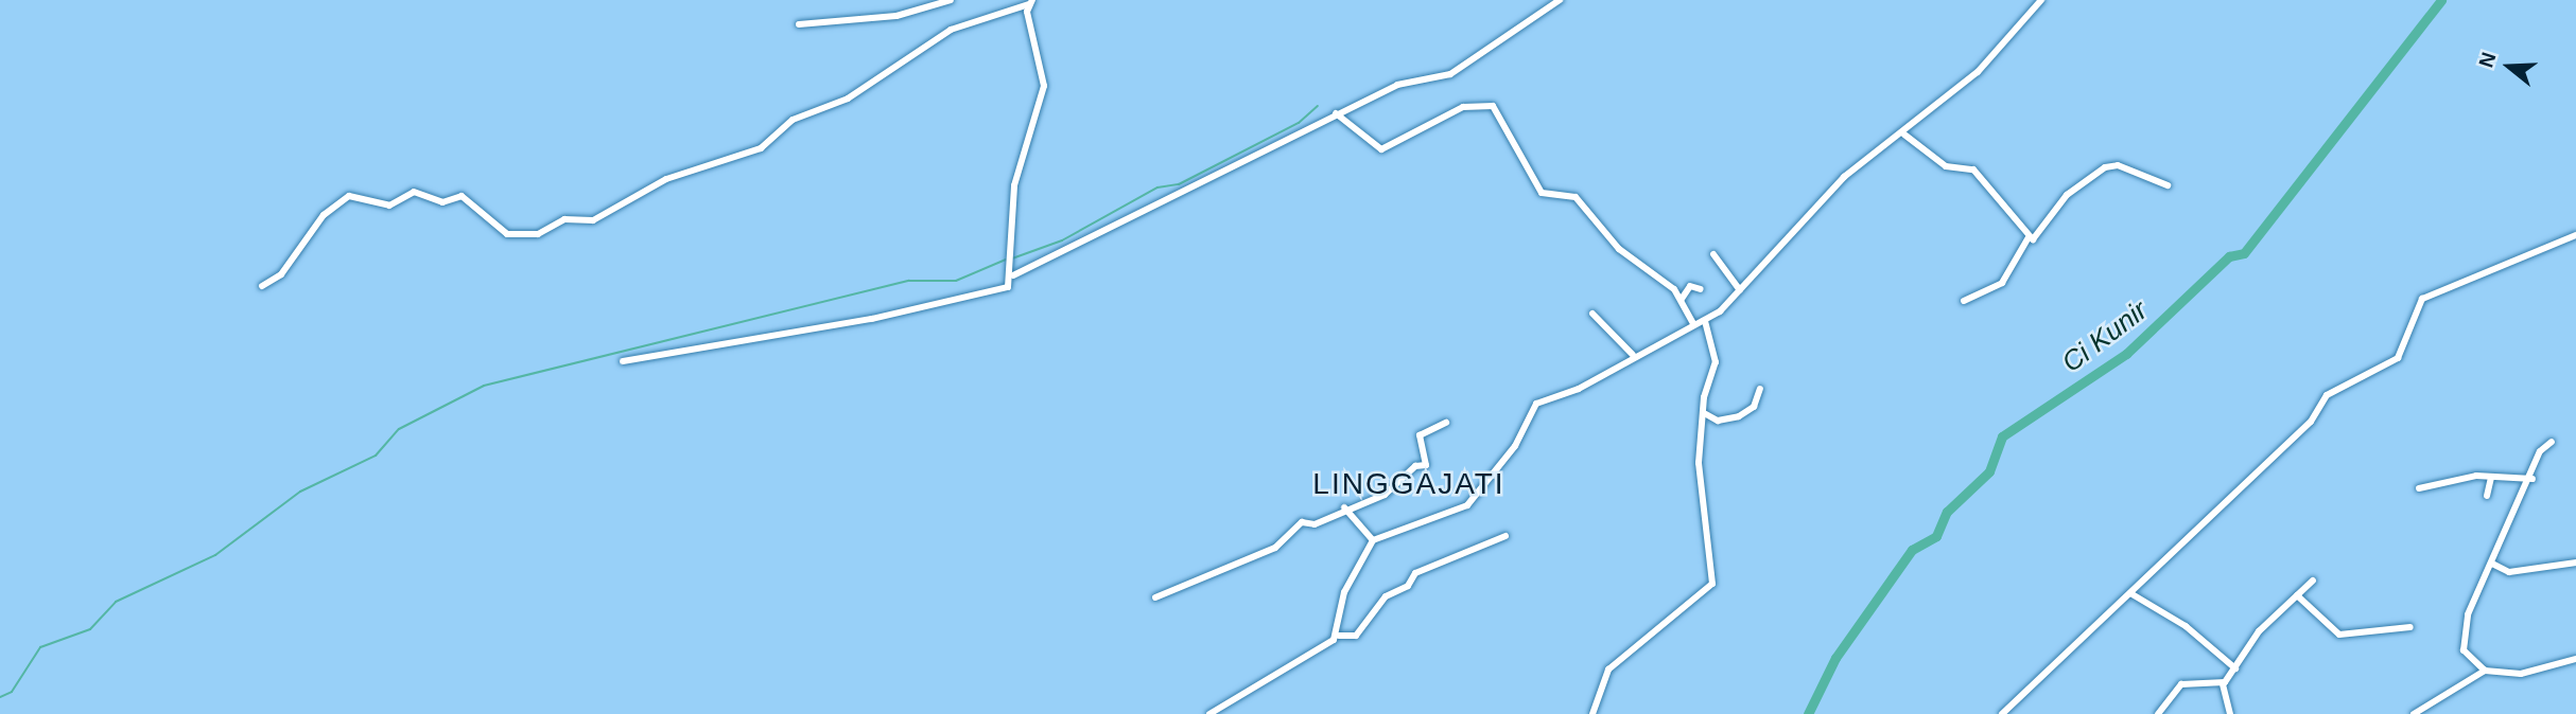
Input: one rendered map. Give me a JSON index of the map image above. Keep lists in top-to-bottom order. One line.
{"districts":["LINGGAJATI"],"water":["Ci Kunir"],"north":"left"}
